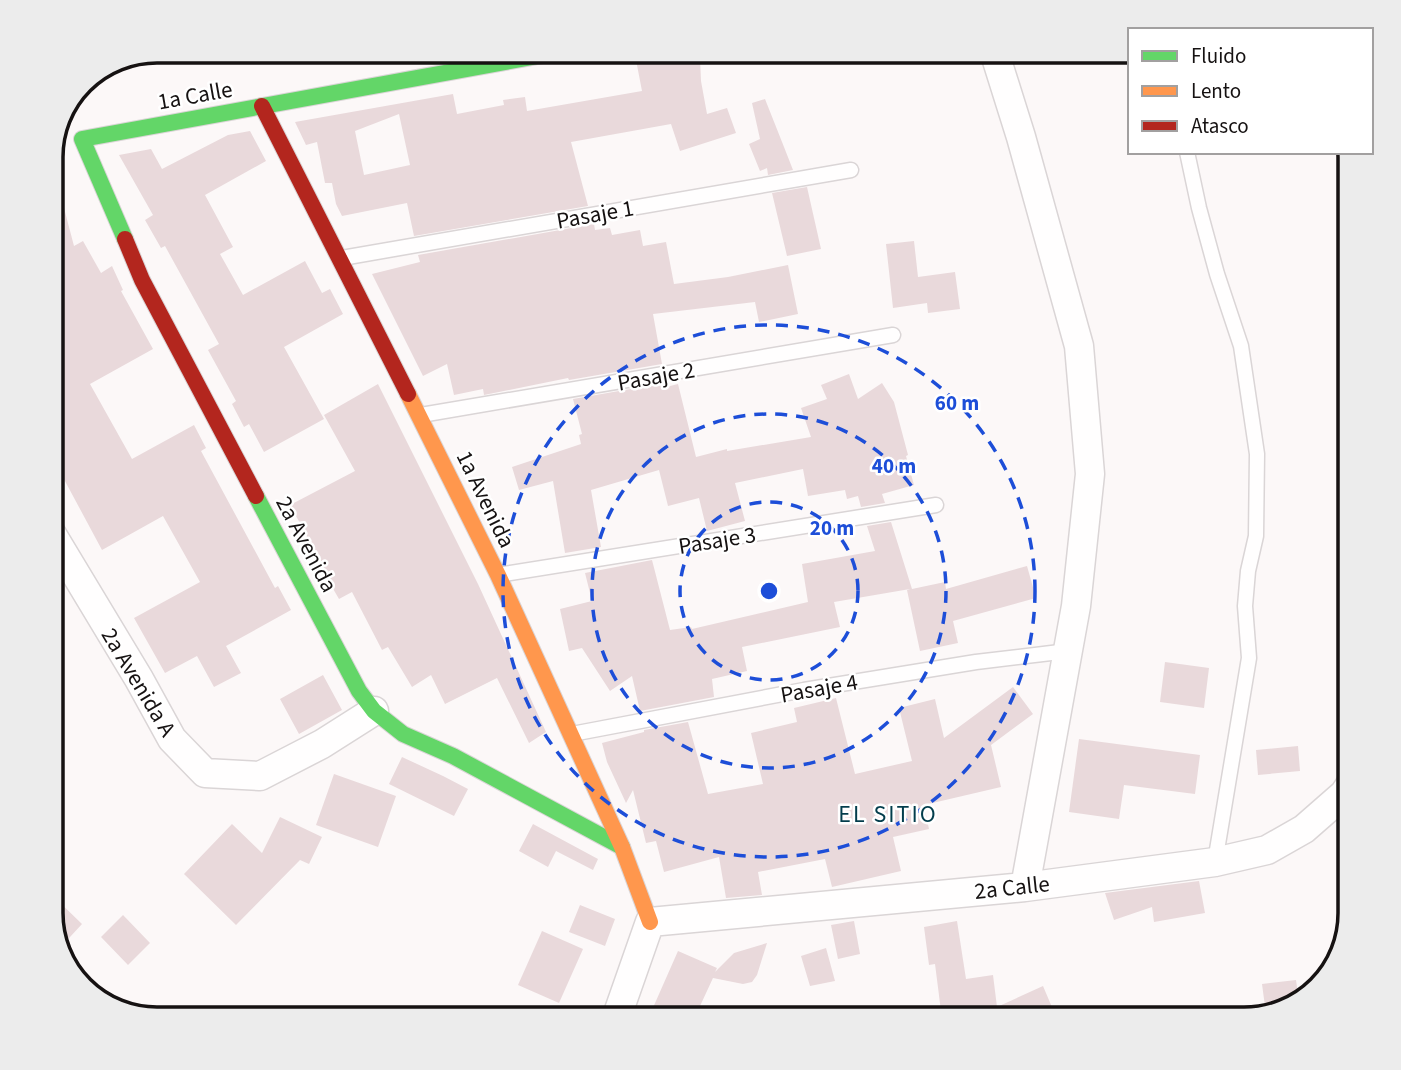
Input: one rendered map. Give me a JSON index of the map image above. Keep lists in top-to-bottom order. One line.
{"streets":{"street":["1a Calle","1a Avenida","2a Avenida","2a Avenida A","2a Calle"],"lane":["Pasaje 1","Pasaje 2","Pasaje 3","Pasaje 4"]},"crossings":[["1a Calle","1a Avenida"],["1a Calle","2a Avenida"],["Pasaje 1","1a Avenida"],["Pasaje 2","1a Avenida"],["1a Avenida","Pasaje 3"],["1a Avenida","2a Avenida"],["1a Avenida","Pasaje 4"],["1a Avenida","2a Calle"],["2a Avenida","2a Avenida A"]],"districts":["EL SITIO"],"legend":["Fluido","Lento","Atasco"],"rings":["60 m","40 m","20 m"]}
